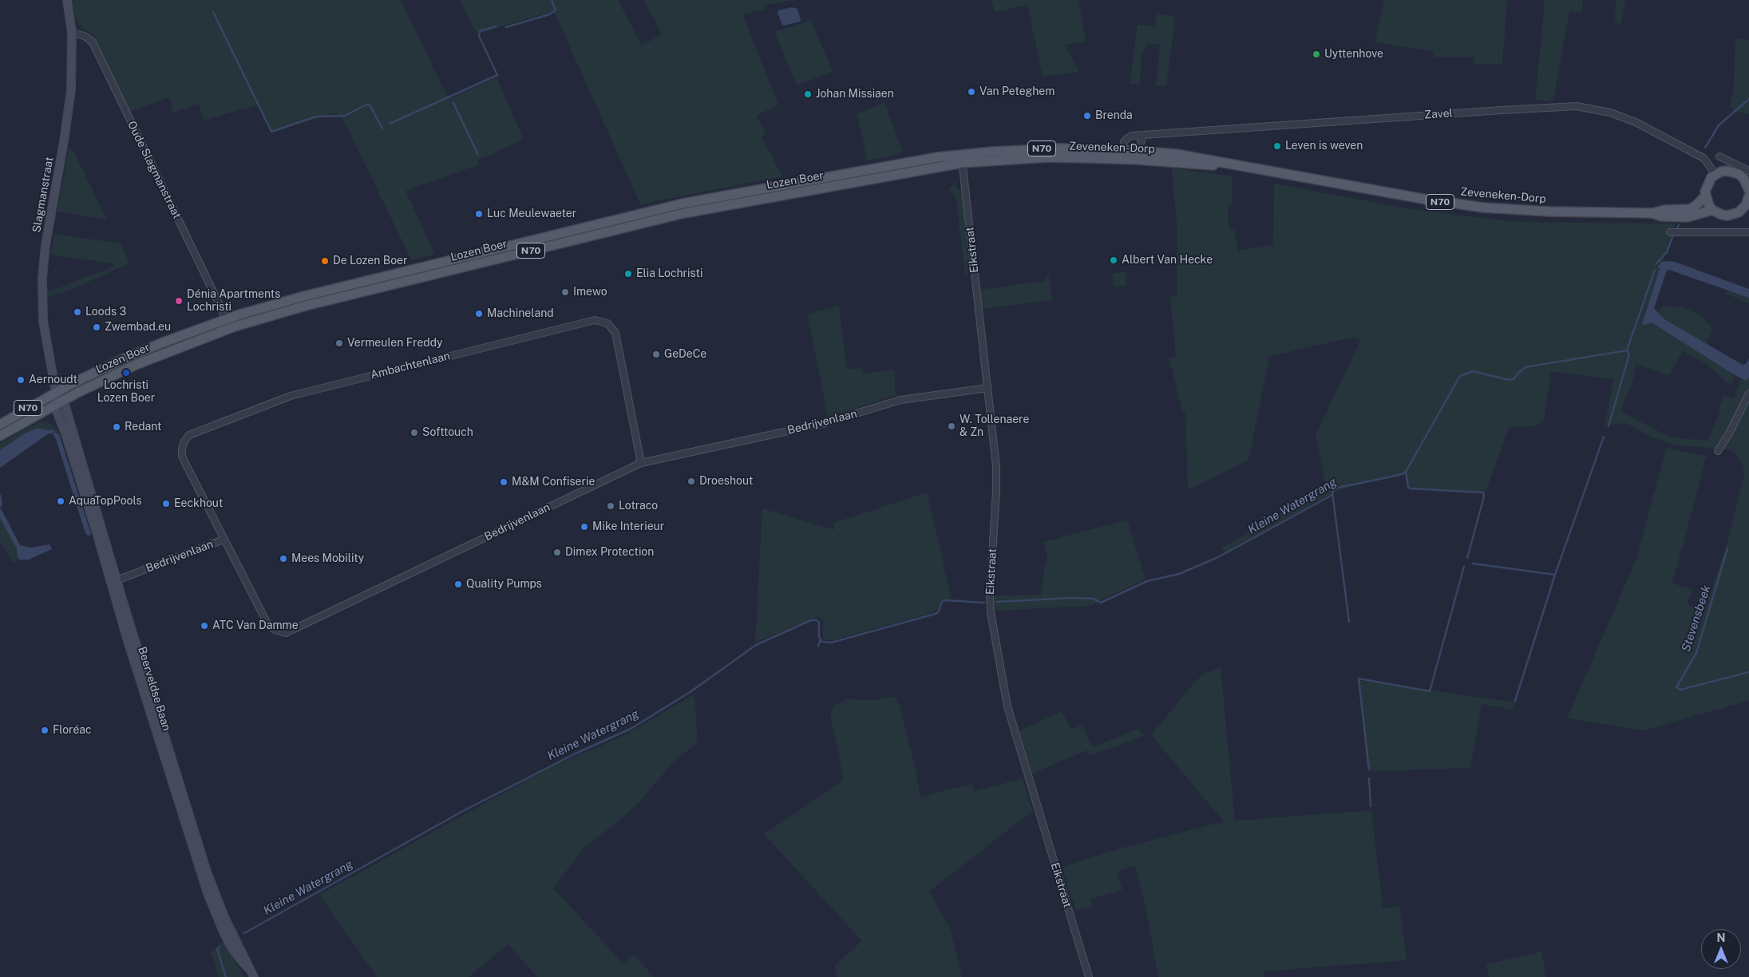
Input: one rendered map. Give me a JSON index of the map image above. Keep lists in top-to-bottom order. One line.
{"streets":{"main road":["Zeveneken-Dorp","N70","Lozen Boer","Slagmanstraat","Beerveldse Baan"],"street":["Zavel","Oude Slagmanstraat","Eikstraat","Ambachtenlaan","Bedrijvenlaan"]},"crossings":[["Zavel","Zeveneken-Dorp"],["Zeveneken-Dorp","Lozen Boer"],["Zeveneken-Dorp","Eikstraat"],["N70","Oude Slagmanstraat"],["N70","Lozen Boer"],["N70","Slagmanstraat"],["N70","Beerveldse Baan"],["Oude Slagmanstraat","Lozen Boer"],["Oude Slagmanstraat","Slagmanstraat"],["Lozen Boer","Eikstraat"],["Lozen Boer","Beerveldse Baan"],["Slagmanstraat","Beerveldse Baan"],["Eikstraat","Bedrijvenlaan"],["Ambachtenlaan","Bedrijvenlaan"],["Bedrijvenlaan","Beerveldse Baan"]],"water":["Kleine Watergrang","Stevensbeek"],"places":["Uyttenhove","Van Peteghem","Johan Missiaen","Brenda","Leven is weven","Luc Meulewaeter","Albert Van Hecke","De Lozen Boer","Elia Lochristi","Imewo","Dénia Apartments Lochristi","Loods 3","Machineland","Zwembad.eu","Vermeulen Freddy","GeDeCe","Lochristi Lozen Boer","Aernoudt","W. Tollenaere & Zn","Redant","Softtouch","Droeshout","M&M Confiserie","AquaTopPools","Eeckhout","Lotraco","Mike Interieur","Dimex Protection","Mees Mobility","Quality Pumps","ATC Van Damme","Floréac"],"north":"top"}
